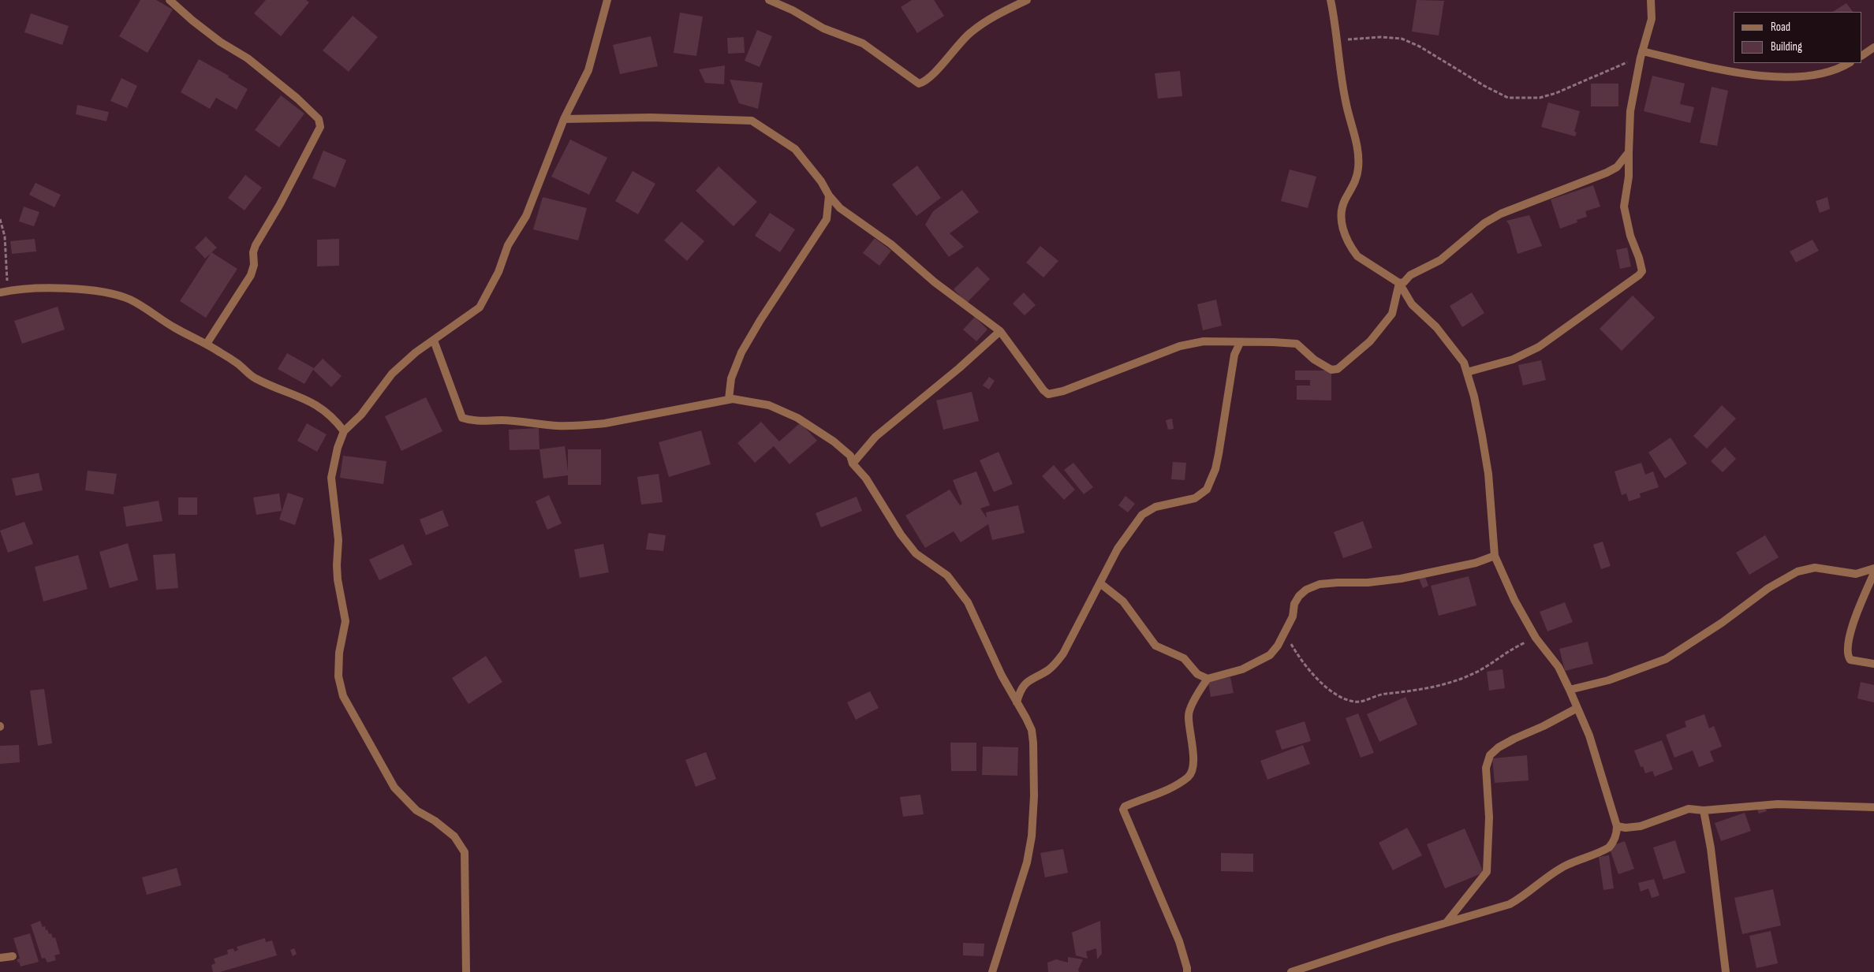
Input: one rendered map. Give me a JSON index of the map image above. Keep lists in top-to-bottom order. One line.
{"legend":["Road","Building"]}
